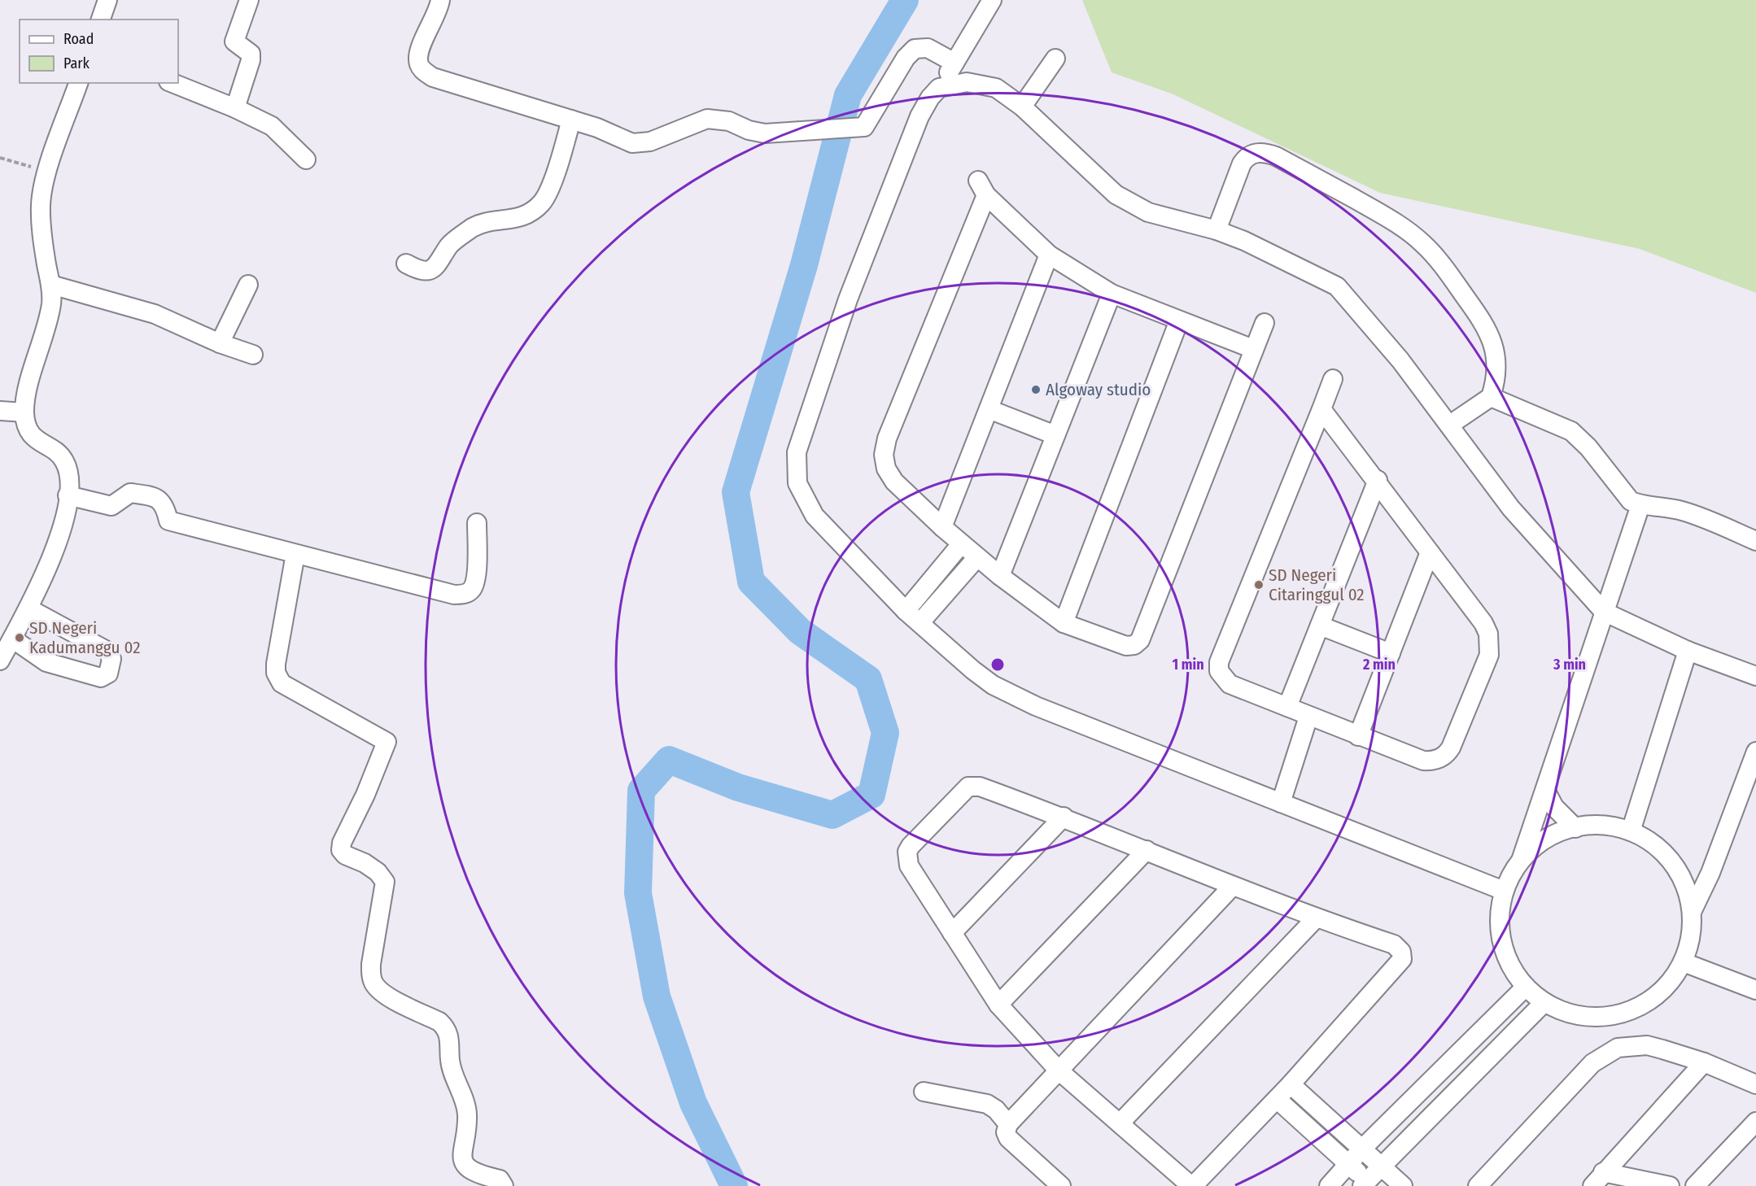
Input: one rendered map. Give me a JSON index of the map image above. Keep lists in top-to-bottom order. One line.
{"places":["Algoway studio","SD Negeri Citaringgul 02","SD Negeri Kadumanggu 02"],"legend":["Road","Park"],"rings":["1 min","2 min","3 min"]}
